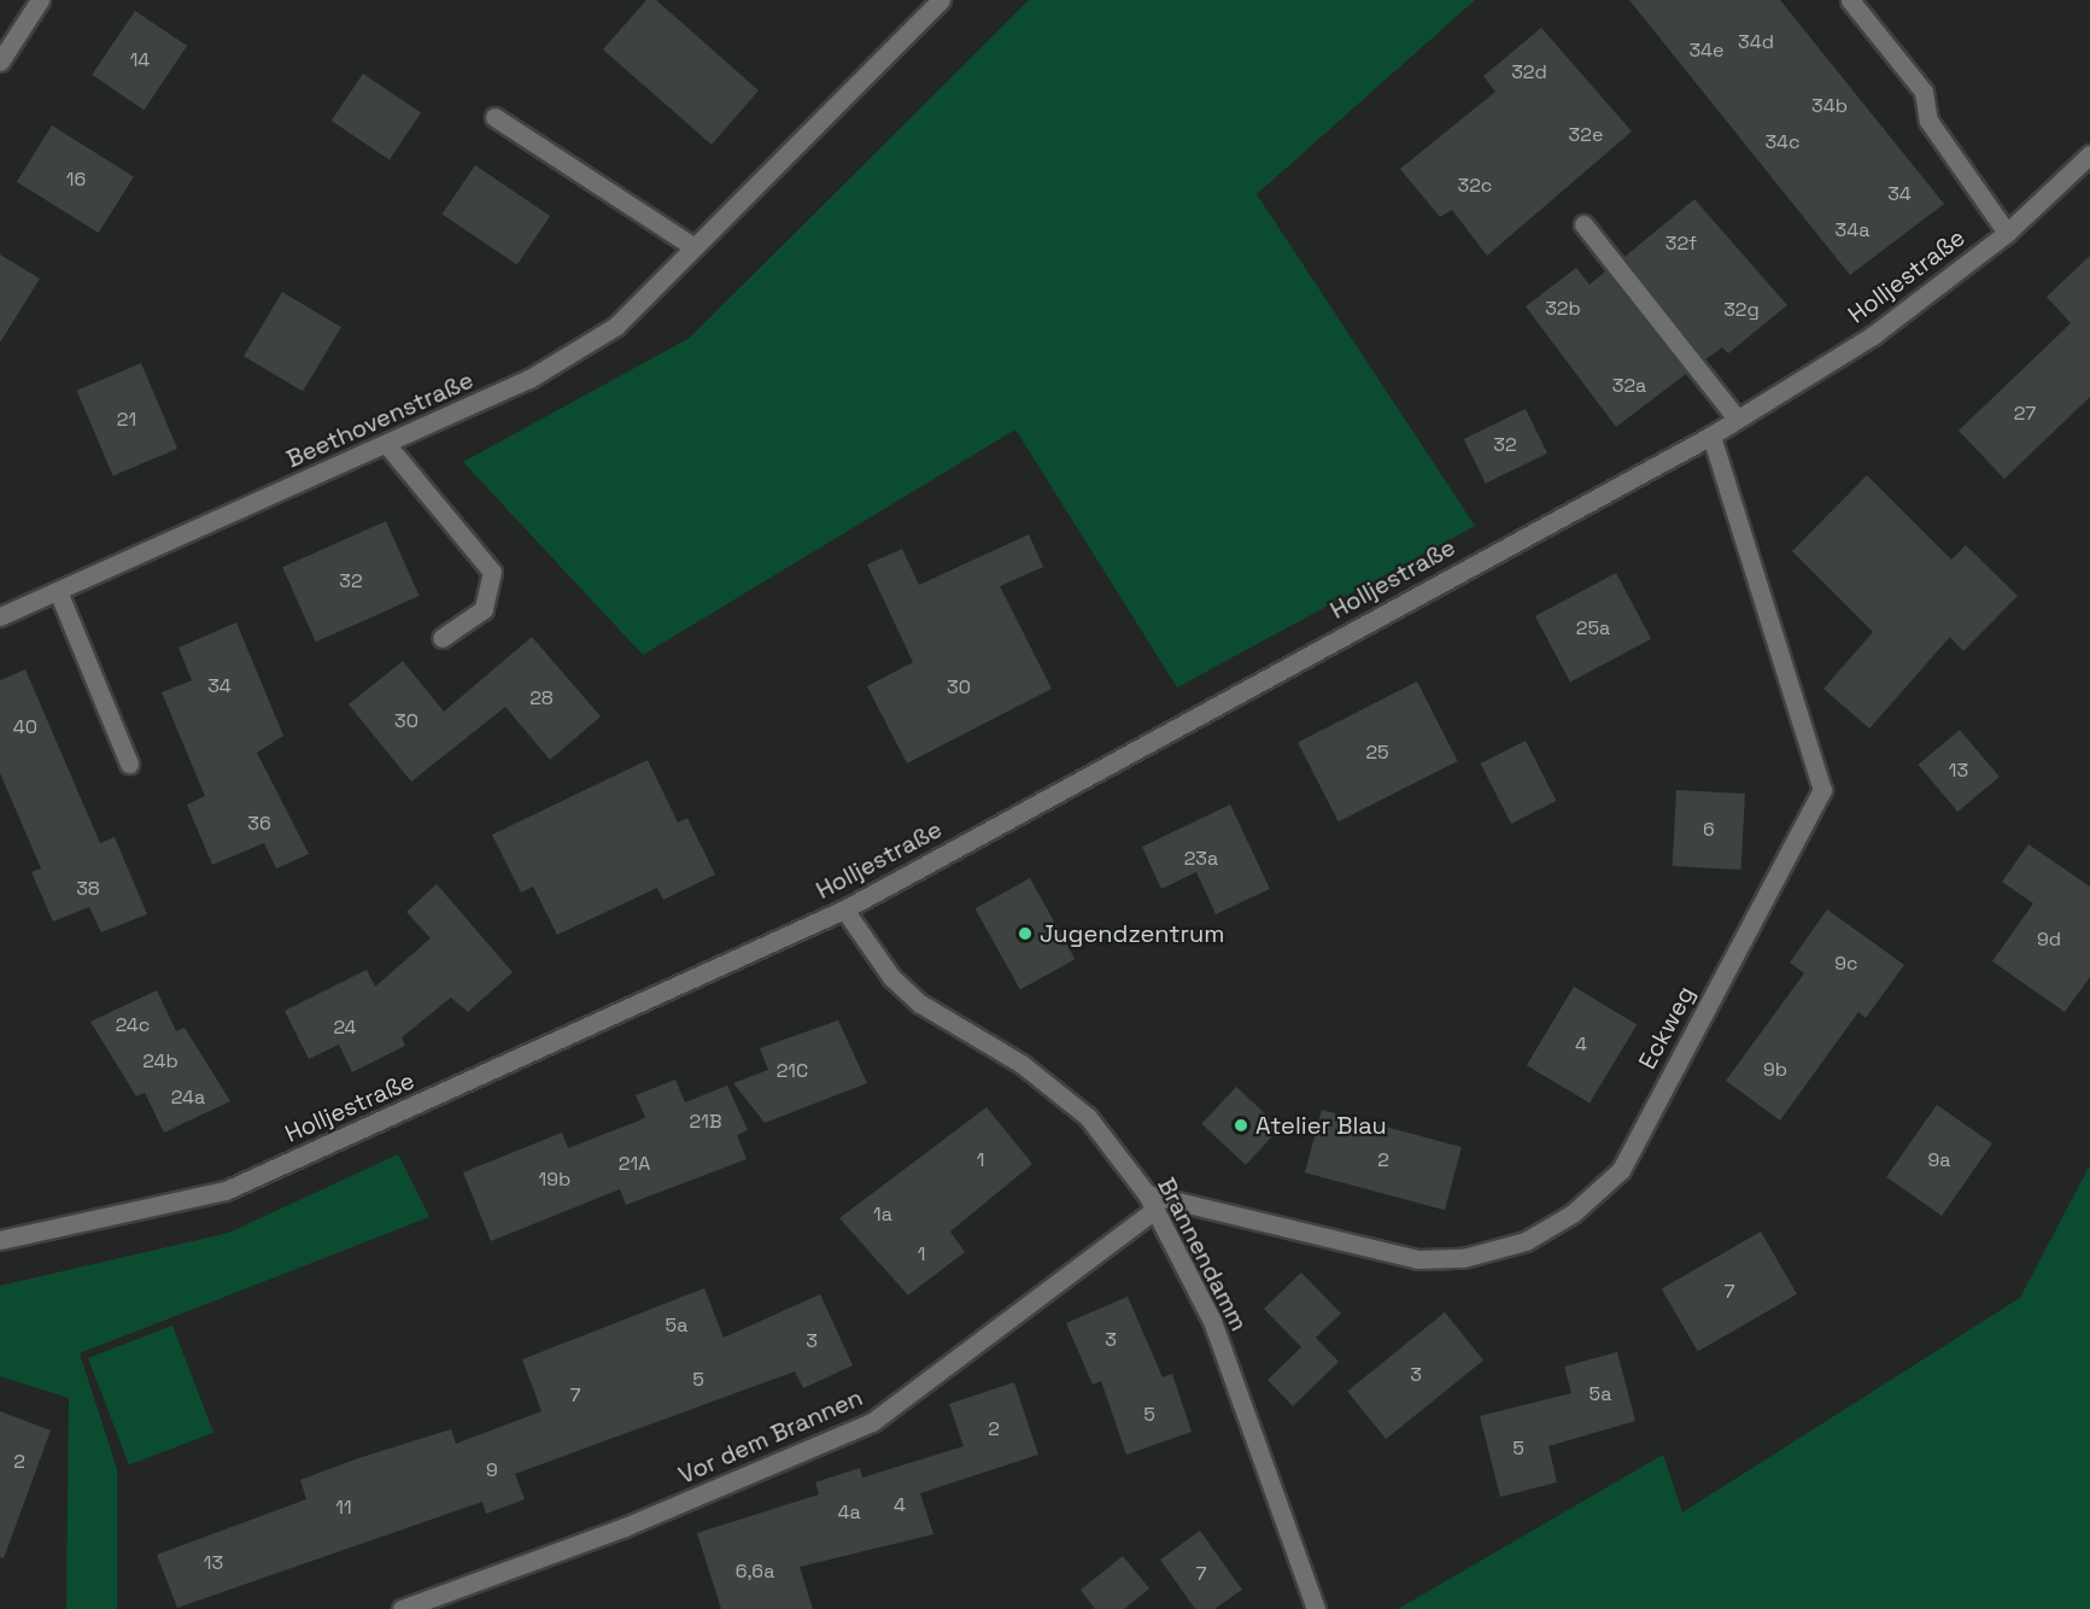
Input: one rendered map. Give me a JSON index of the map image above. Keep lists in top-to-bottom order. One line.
{"streets":{"street":["Holljestraße","Beethovenstraße","Eckweg","Brannendamm","Vor dem Brannen"]},"crossings":[["Holljestraße","Eckweg"],["Holljestraße","Brannendamm"],["Eckweg","Brannendamm"],["Eckweg","Vor dem Brannen"],["Brannendamm","Vor dem Brannen"]],"places":["Jugendzentrum","Atelier Blau"],"house_numbers":["34d","34e","14","32d","34b","32e","34c","16","32c","34","34a","32f","32b","32g","32a","27","21","32","32","25a","34","30","28","30","40","25","13","36","6","23a","38","9d","9c","24c","24","4","24b","9b","21C","24a","21B","1","2","9a","21A","19b","1a","1","7","5a","3","3","3","5","5a","7","5","2","5","2","9","4","11","4a","13","6,6a","7"]}
